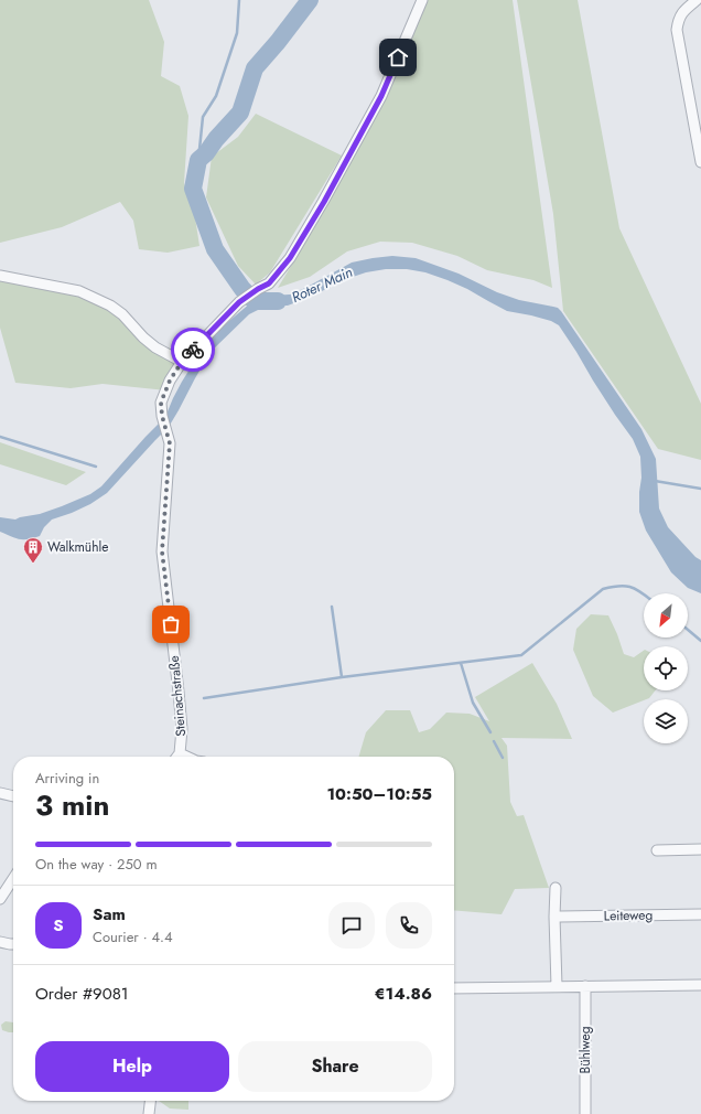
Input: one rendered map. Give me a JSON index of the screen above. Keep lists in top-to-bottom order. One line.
{"streets":{"street":["Steinachstraße","Leiteweg","Bühlweg"]},"water":["Roter Main"],"places":{"building":["Walkmühle"]},"north":"bottom left","page":{"heading":["3 min","Arriving in","10:50–10:55"],"panel":["Sam","Courier · 4.4","Order #9081","€14.86"],"bar":"On the way · 250 m","round":"S","buttons":["Help","Share"]}}
